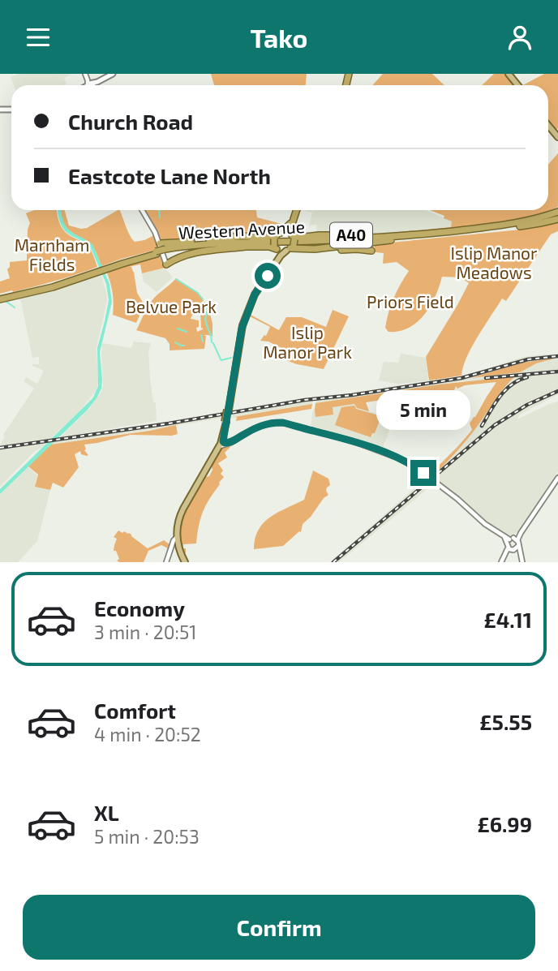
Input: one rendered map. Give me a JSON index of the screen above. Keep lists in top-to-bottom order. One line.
{"streets":{"highway":["Western Avenue","A40"]},"crossings":[["Western Avenue","A40"]],"parks":["Marnham Fields","Islip Manor Meadows","Priors Field","Belvue Park","Islip Manor Park"],"page":{"header":"Tako","banner":["Church Road","Eastcote Lane North"],"bubble":"5 min","list":[{"name":"Economy","note":"3 min · 20:51","value":"£4.11"},{"name":"Comfort","note":"4 min · 20:52","value":"£5.55"},{"name":"XL","note":"5 min · 20:53","value":"£6.99"}],"buttons":"Confirm"}}
